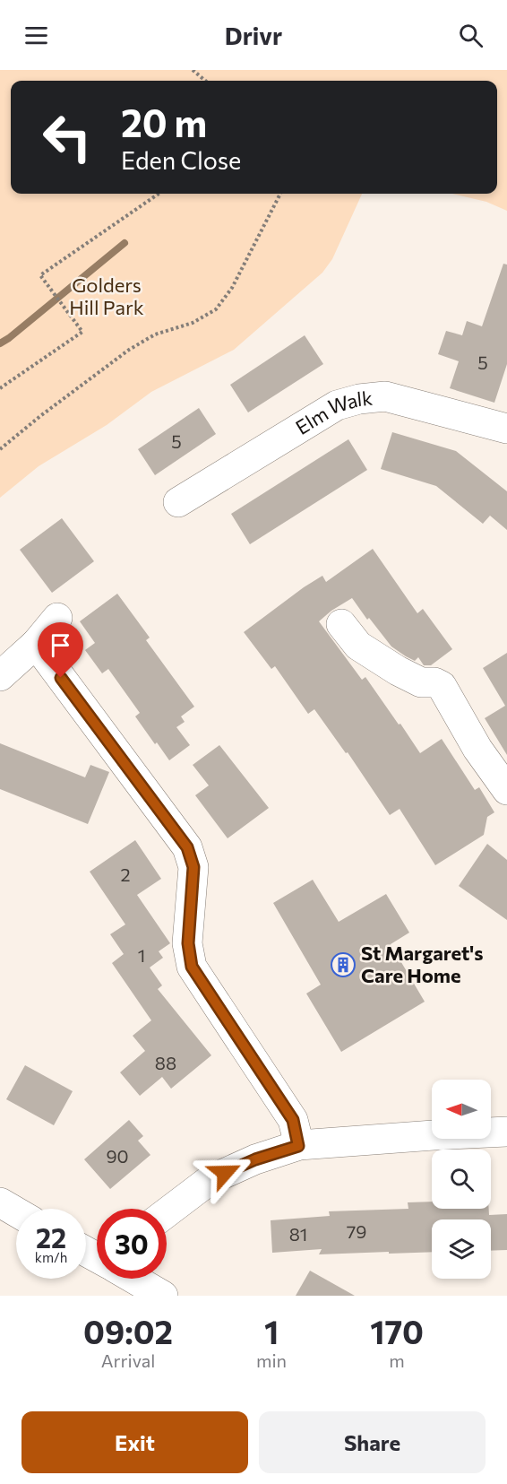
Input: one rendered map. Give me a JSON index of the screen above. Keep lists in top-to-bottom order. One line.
{"streets":{"street":["Elm Walk"]},"parks":["Golders Hill Park"],"places":{"building":["St Margaret's Care Home"]},"house_numbers":["5","5","2","1","88","90","79","81"],"north":"left","page":{"header":"Drivr","turn":["20 m","Eden Close"],"speed":"22 km/h","limit":"30","eta":["09:02","Arrival","1","min","170","m"],"buttons":["Exit","Share"]}}
